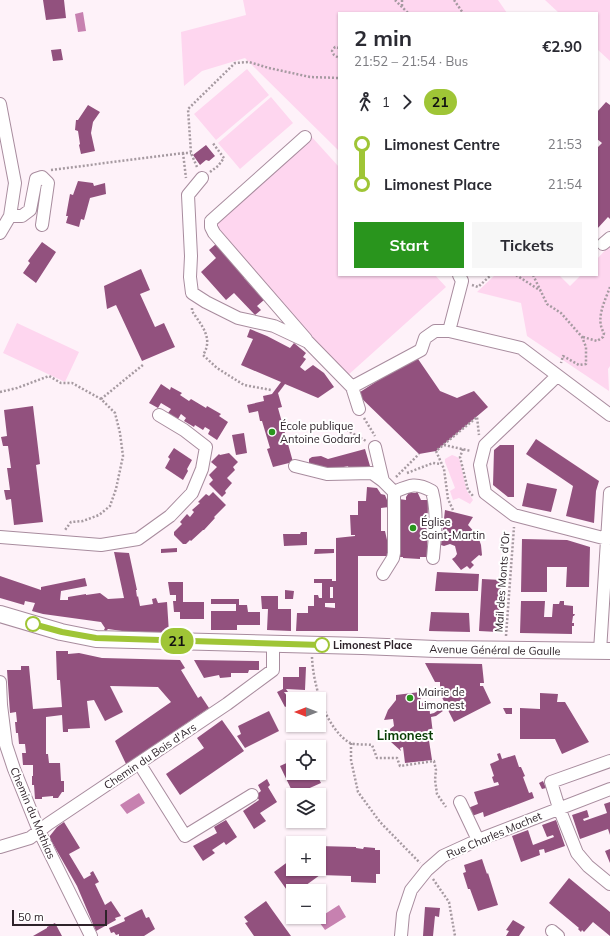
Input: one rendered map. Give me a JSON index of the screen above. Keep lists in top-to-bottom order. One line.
{"streets":{"main road":["Avenue Général de Gaulle"],"street":["Chemin du Bois d'Ars","Chemin du Mathias","Rue Charles Machet"],"path":["Mail des Monts d'Or"]},"crossings":[["Mail des Monts d'Or","Avenue Général de Gaulle"],["Avenue Général de Gaulle","Chemin du Bois d'Ars"],["Chemin du Bois d'Ars","Chemin du Mathias"]],"districts":["Limonest"],"places":["École publique Antoine Godard","Église Saint-Martin","Limonest Place","Mairie de Limonest"],"lines":["bus line 21"],"scale_bar":"50 m","north":"left","page":{"on_map":"21","heading":["2 min","21:52 – 21:54 · Bus","€2.90"],"legs":["1","21"],"list":[{"name":"Limonest Centre","value":"21:53"},{"name":"Limonest Place","value":"21:54"}],"buttons":["Start","Tickets"],"map_buttons":["+","−"],"scale":"50 m"}}
